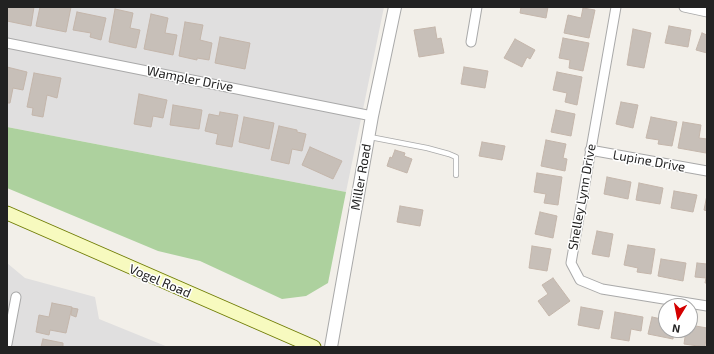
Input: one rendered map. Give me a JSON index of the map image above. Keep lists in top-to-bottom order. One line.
{"streets":{"main road":["Vogel Road"],"street":["Wampler Drive","Lupine Drive","Miller Road","Shelley Lynn Drive"]},"crossings":[["Wampler Drive","Miller Road"],["Lupine Drive","Shelley Lynn Drive"]],"north":"bottom"}
